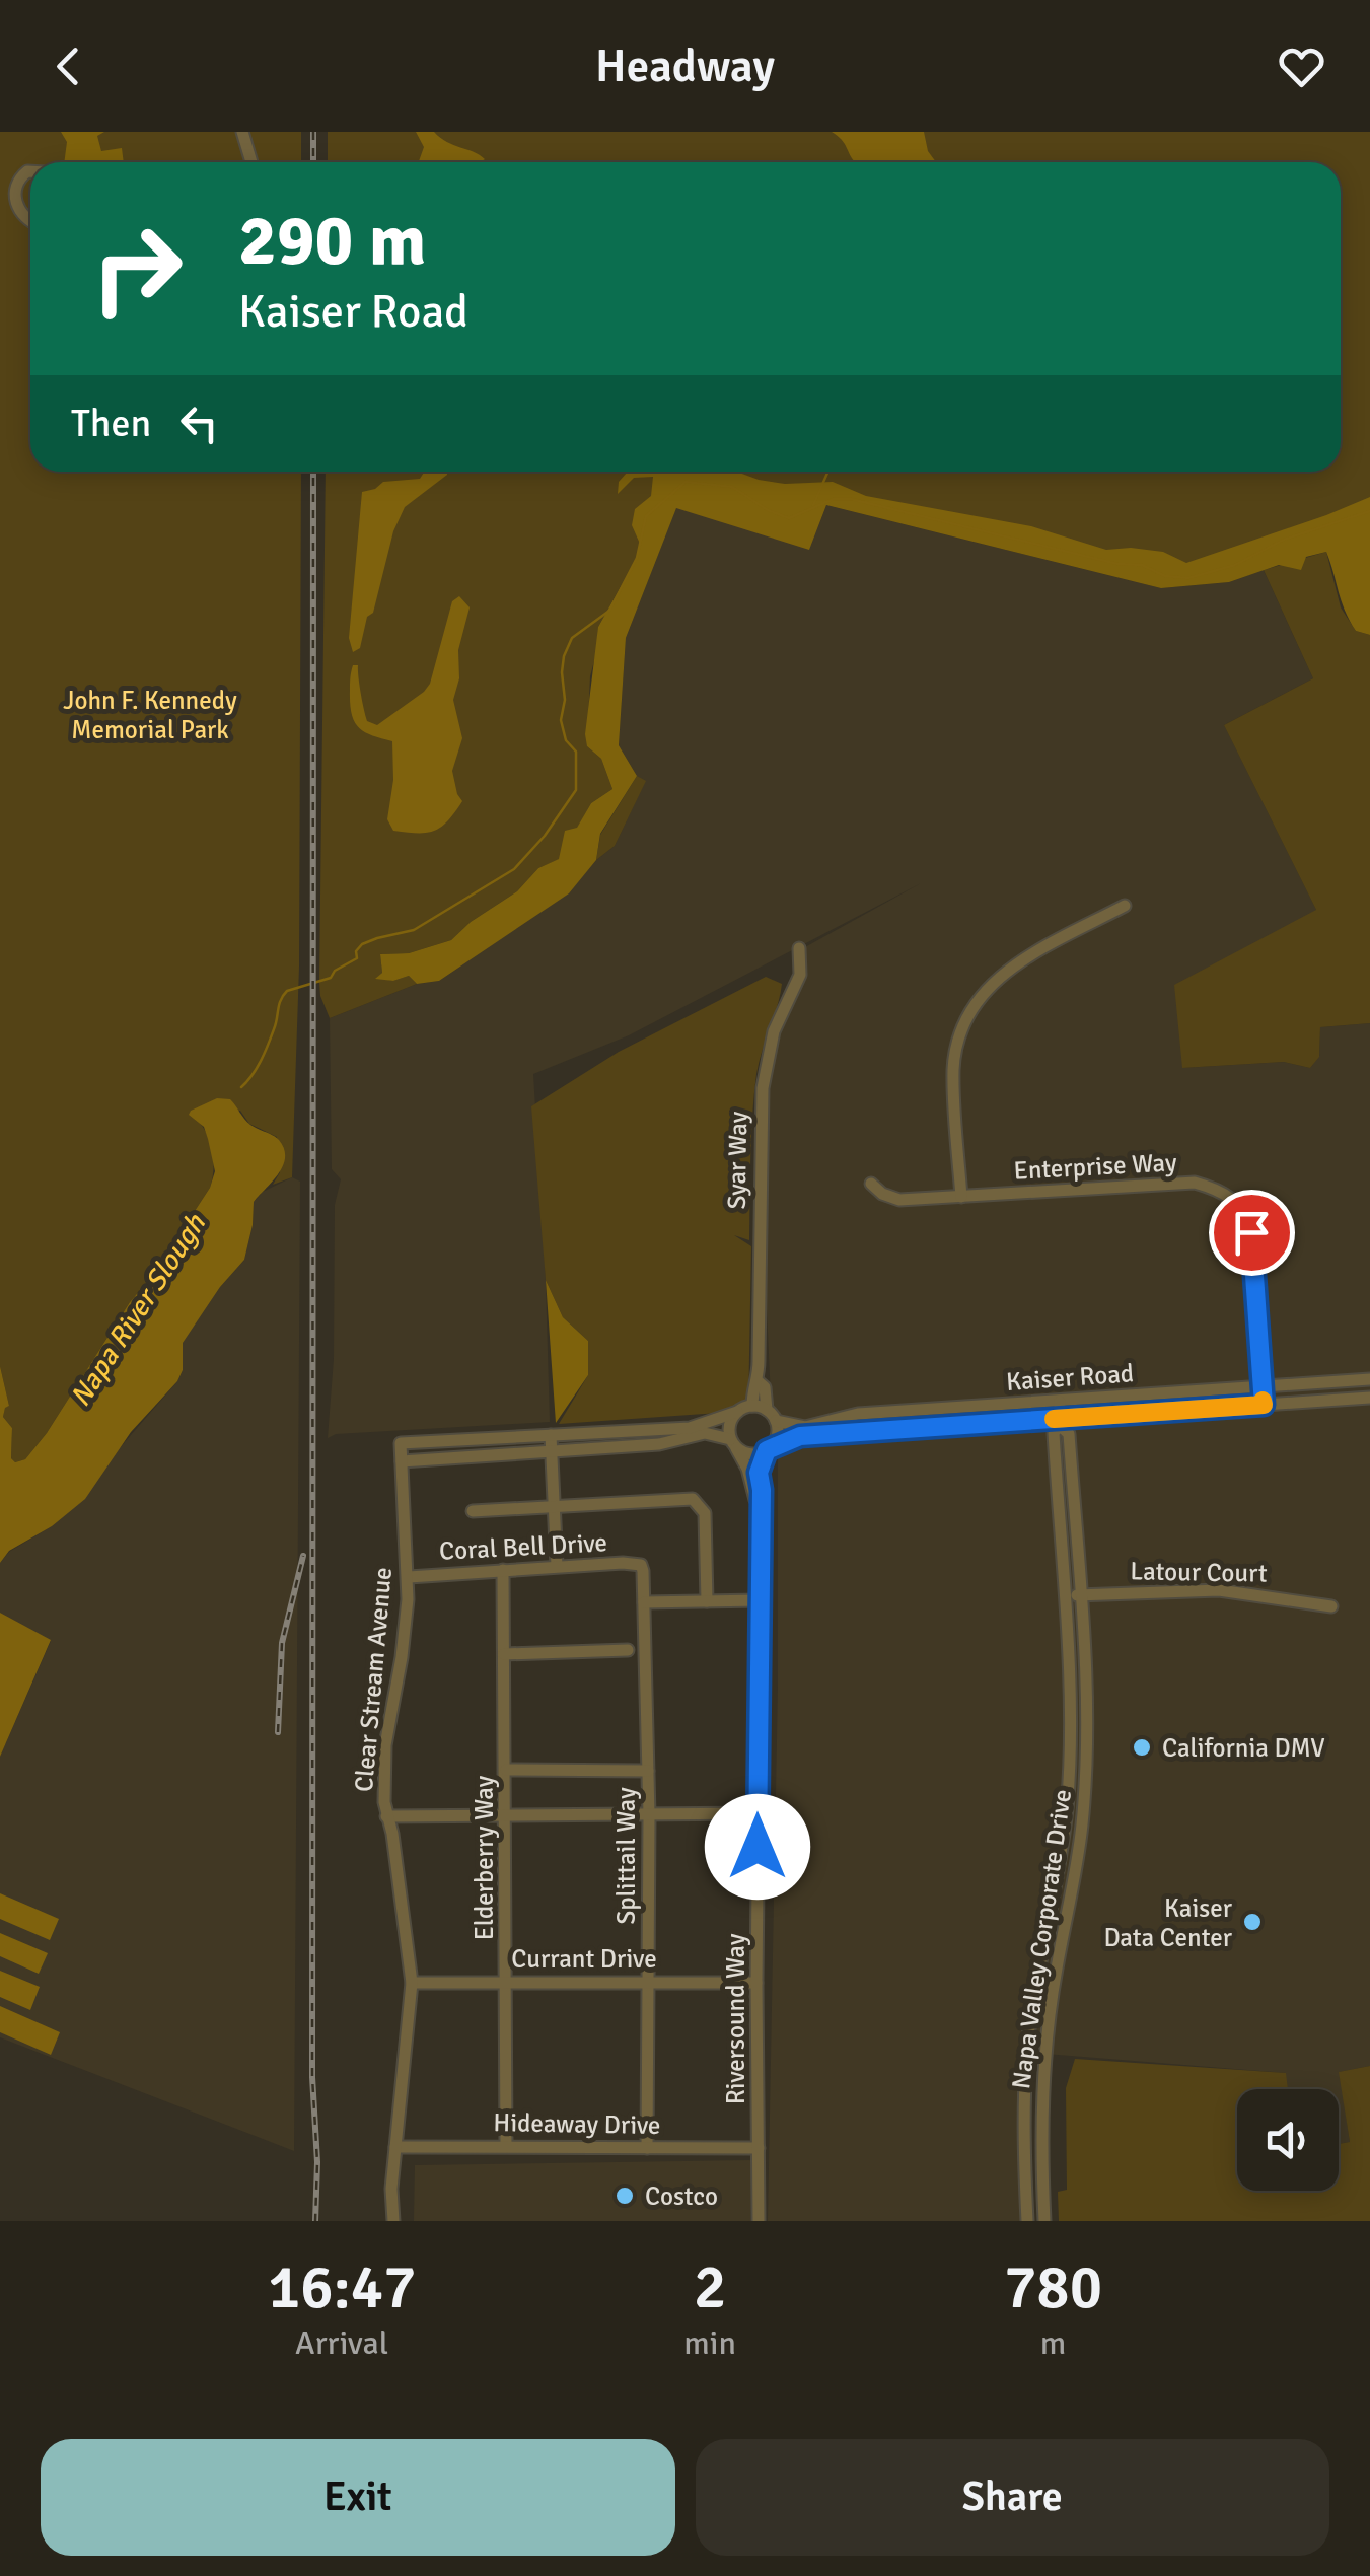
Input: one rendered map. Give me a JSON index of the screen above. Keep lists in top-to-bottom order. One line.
{"streets":{"street":["Syar Way","Enterprise Way","Kaiser Road","Coral Bell Drive","Latour Court","Clear Stream Avenue","Splittail Way","Elderberry Way","Napa Valley Corporate Drive","Currant Drive","Riversound Way","Hideaway Drive"]},"crossings":[["Syar Way","Kaiser Road"],["Syar Way","Riversound Way"],["Enterprise Way","Kaiser Road"],["Kaiser Road","Napa Valley Corporate Drive"],["Kaiser Road","Riversound Way"],["Coral Bell Drive","Clear Stream Avenue"],["Coral Bell Drive","Splittail Way"],["Coral Bell Drive","Elderberry Way"],["Latour Court","Napa Valley Corporate Drive"],["Clear Stream Avenue","Currant Drive"],["Clear Stream Avenue","Hideaway Drive"],["Splittail Way","Currant Drive"],["Splittail Way","Hideaway Drive"],["Elderberry Way","Currant Drive"],["Elderberry Way","Hideaway Drive"],["Currant Drive","Riversound Way"],["Riversound Way","Hideaway Drive"]],"water":["Napa River Slough"],"parks":["John F. Kennedy Memorial Park"],"places":["California DMV","Kaiser Data Center","Costco"],"page":{"header":"Headway","turn":["290 m","Kaiser Road"],"then":"Then","eta":["16:47","Arrival","2","min","780","m"],"buttons":["Exit","Share"]}}
